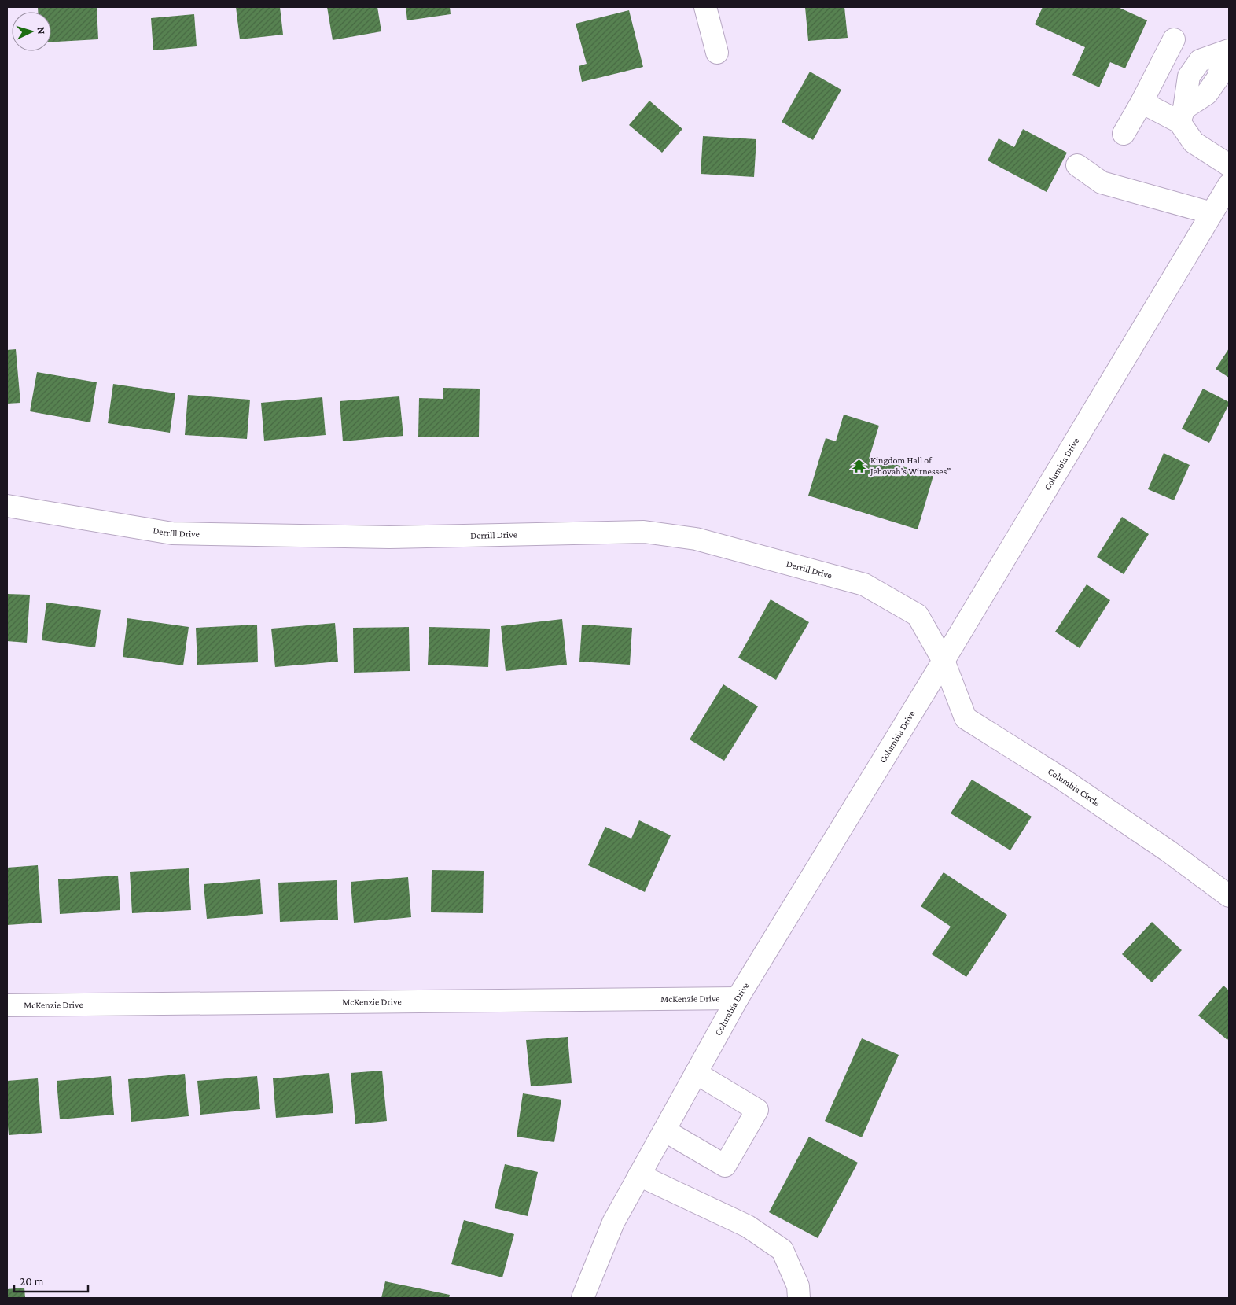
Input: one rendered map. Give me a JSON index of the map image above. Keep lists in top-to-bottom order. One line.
{"streets":{"street":["Columbia Drive","Derrill Drive","Columbia Circle","McKenzie Drive"]},"crossings":[["Columbia Drive","Derrill Drive"],["Columbia Drive","Columbia Circle"],["Columbia Drive","McKenzie Drive"],["Derrill Drive","Columbia Circle"]],"places":{"temple":["Kingdom Hall of Jehovah’s Witnesses”"]},"scale_bar":"20 m","north":"right"}
